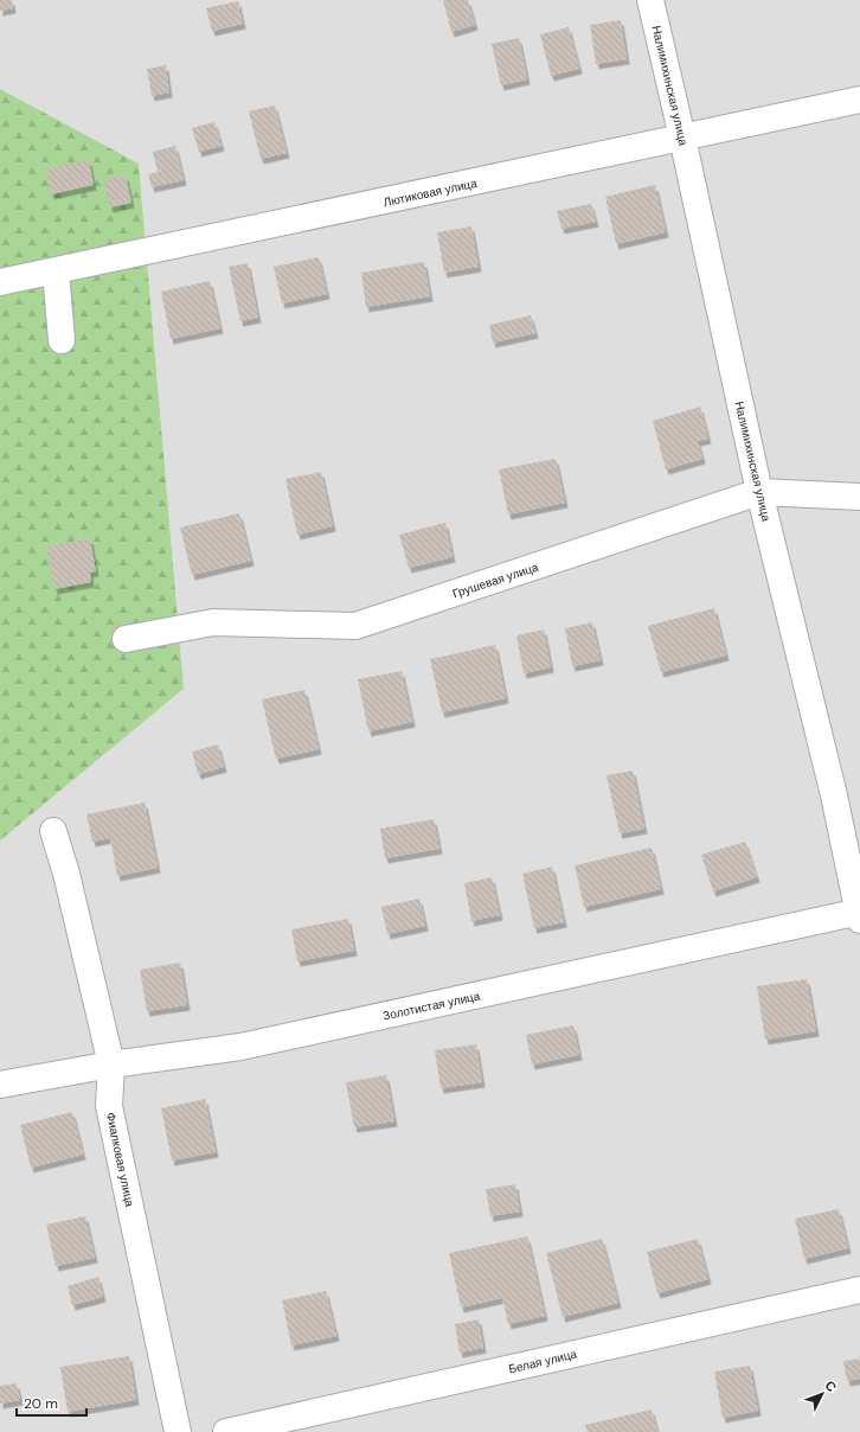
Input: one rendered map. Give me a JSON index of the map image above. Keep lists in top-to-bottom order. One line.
{"streets":{"street":["Налимихинская улица","Лютиковая улица","Грушевая улица","Золотистая улица","Фиалковая улица","Белая улица"]},"crossings":[["Налимихинская улица","Лютиковая улица"],["Налимихинская улица","Грушевая улица"],["Налимихинская улица","Золотистая улица"],["Золотистая улица","Фиалковая улица"]],"scale_bar":"20 m","north":"top right"}
